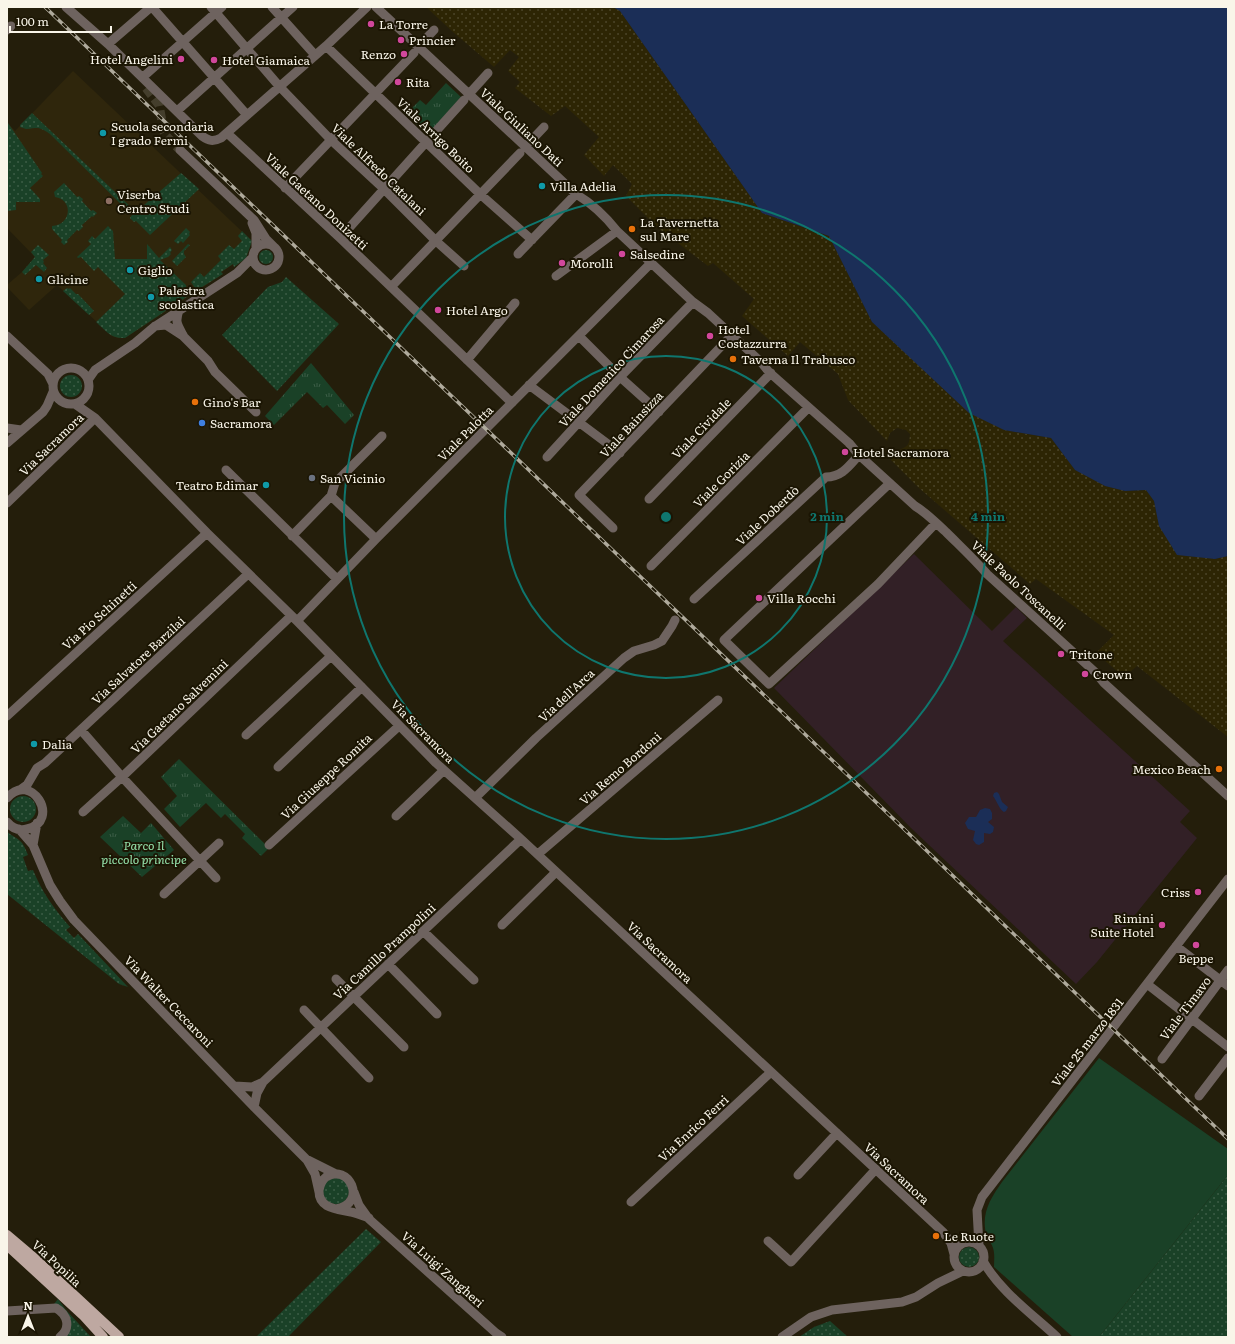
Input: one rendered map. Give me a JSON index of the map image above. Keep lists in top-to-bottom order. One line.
{"streets":{"main road":["Via Popilia"],"street":["Viale Giuliano Dati","Viale Arrigo Boito","Viale Alfredo Catalani","Viale Gaetano Donizetti","Viale Domenico Cimarosa","Viale Bainsizza","Viale Cividale","Viale Palotta","Via Sacramora","Viale Gorizia","Viale Doberdò","Viale Paolo Toscanelli","Via Pio Schinetti","Via Salvatore Barzilai","Via dell'Arca","Via Gaetano Salvemini","Via Remo Bordoni","Via Giuseppe Romita","Via Camillo Prampolini","Via Walter Ceccaroni","Viale Timavo","Viale 25 marzo 1831","Via Enrico Ferri","Via Luigi Zangheri"]},"crossings":[["Viale Giuliano Dati","Viale Palotta"],["Viale Giuliano Dati","Viale Paolo Toscanelli"],["Viale Gaetano Donizetti","Viale Palotta"],["Viale Domenico Cimarosa","Viale Paolo Toscanelli"],["Viale Bainsizza","Viale Paolo Toscanelli"],["Viale Cividale","Viale Paolo Toscanelli"],["Viale Palotta","Via Sacramora"],["Viale Palotta","Viale Paolo Toscanelli"],["Viale Palotta","Via Gaetano Salvemini"],["Via Sacramora","Via Pio Schinetti"],["Via Sacramora","Via Salvatore Barzilai"],["Via Sacramora","Via dell'Arca"],["Via Sacramora","Via Gaetano Salvemini"],["Via Sacramora","Via Remo Bordoni"],["Via Sacramora","Via Giuseppe Romita"],["Via Sacramora","Via Camillo Prampolini"],["Via Sacramora","Viale 25 marzo 1831"],["Via Sacramora","Via Enrico Ferri"],["Viale Gorizia","Viale Paolo Toscanelli"],["Viale Doberdò","Viale Paolo Toscanelli"],["Via Camillo Prampolini","Via Walter Ceccaroni"],["Via Walter Ceccaroni","Via Luigi Zangheri"]],"parks":["Parco Il piccolo principe"],"places":["La Torre","Princier","Renzo","Hotel Angelini","Hotel Giamaica","Rita","Scuola secondaria I grado Fermi","Villa Adelia","Viserba Centro Studi","La Tavernetta sul Mare","Salsedine","Morolli","Giglio","Glicine","Palestra scolastica","Hotel Argo","Hotel Costazzurra","Taverna Il Trabusco","Gino's Bar","Sacramora","Hotel Sacramora","San Vicinio","Teatro Edimar","Villa Rocchi","Tritone","Crown","Dalia","Mexico Beach","Criss","Rimini Suite Hotel","Beppe","Le Ruote"],"scale_bar":"100 m","north":"top","rings":["2 min","4 min"]}
